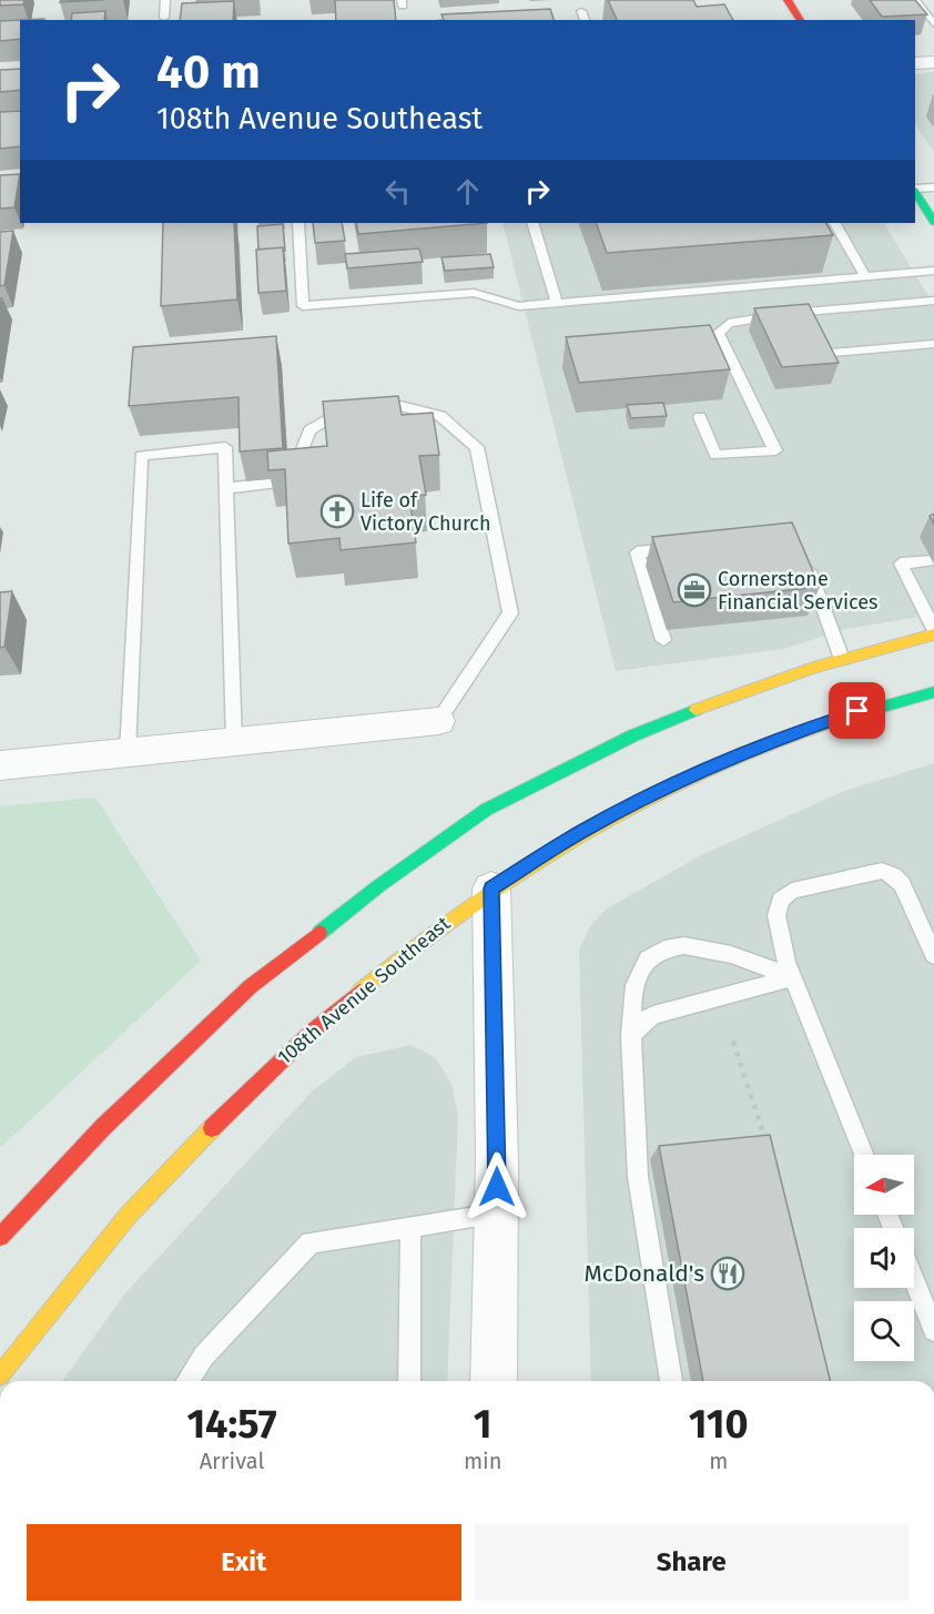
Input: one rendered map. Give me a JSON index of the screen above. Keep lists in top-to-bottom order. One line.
{"streets":{"main road":["108th Avenue Southeast"]},"places":{"church":["Life of Victory Church"],"office":["Cornerstone Financial Services"],"restaurant":["McDonald's"]},"north":"left","page":{"turn":["40 m","108th Avenue Southeast"],"eta":["14:57","Arrival","1","min","110","m"],"buttons":["Exit","Share"]}}
